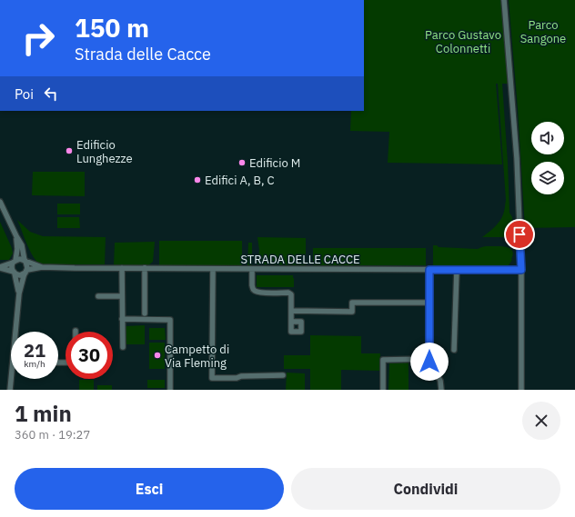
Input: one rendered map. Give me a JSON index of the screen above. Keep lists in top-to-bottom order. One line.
{"streets":{"street":["STRADA DELLE CACCE"]},"parks":["Parco Sangone","Parco Gustavo Colonnetti"],"places":["Edificio Lunghezze","Edificio M","Edifici A, B, C","Campetto di Via Fleming"],"page":{"turn":["150 m","Strada delle Cacce"],"then":"Poi","speed":"21 km/h","limit":"30","heading":["1 min","360 m · 19:27"],"buttons":["Esci","Condividi"]}}
